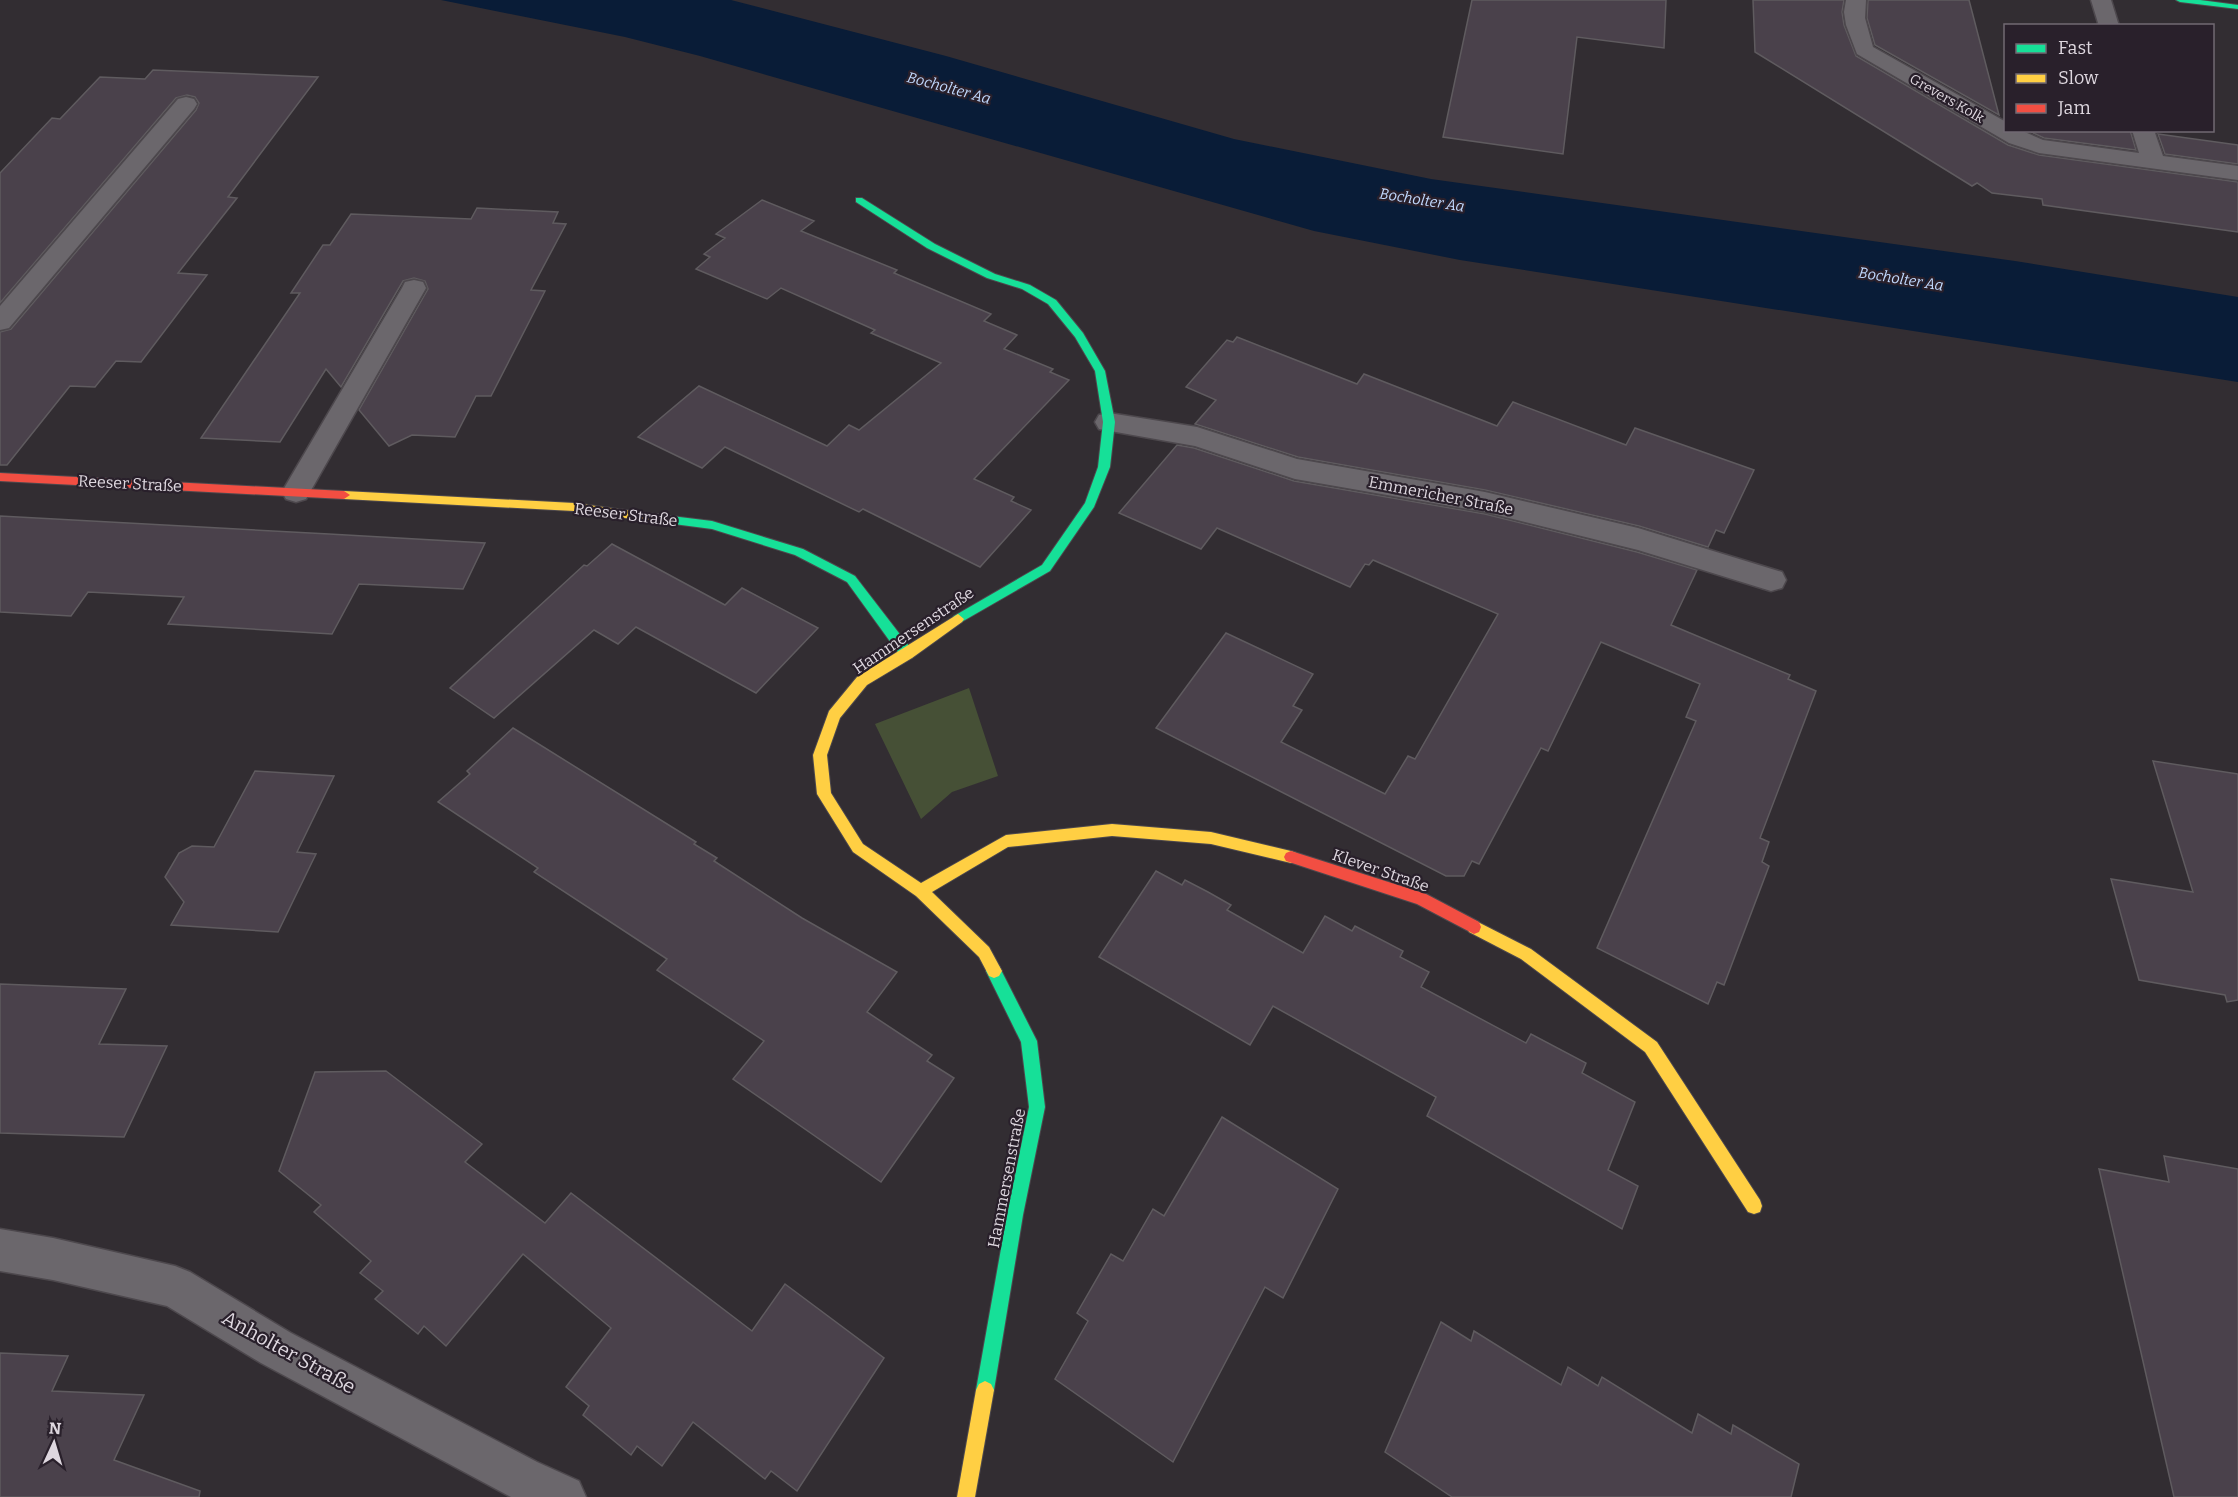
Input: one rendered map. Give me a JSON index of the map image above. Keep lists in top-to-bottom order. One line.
{"streets":{"street":["Grevers Kolk","Reeser Straße","Emmericher Straße","Hammersenstraße","Klever Straße","Anholter Straße"]},"crossings":[["Reeser Straße","Hammersenstraße"],["Emmericher Straße","Hammersenstraße"],["Hammersenstraße","Klever Straße"]],"water":["Bocholter Aa"],"legend":["Fast","Slow","Jam"],"north":"top"}
